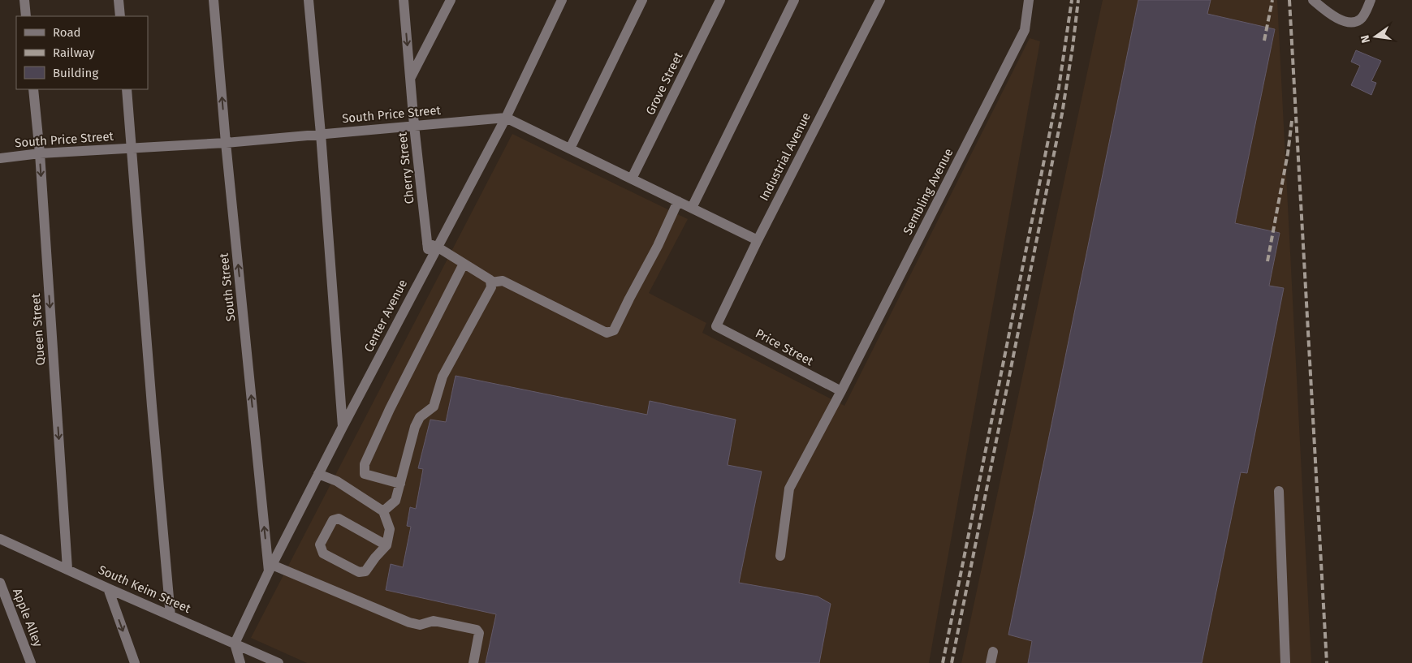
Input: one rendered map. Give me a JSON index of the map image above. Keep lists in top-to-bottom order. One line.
{"streets":{"street":["Grove Street","South Price Street","Industrial Avenue","Cherry Street","Sembling Avenue","South Street","Center Avenue","Queen Street","Price Street","South Keim Street","Apple Alley"]},"crossings":[["South Price Street","Cherry Street"],["South Price Street","South Street"],["South Price Street","Center Avenue"],["South Price Street","Queen Street"],["Industrial Avenue","Price Street"],["Cherry Street","Center Avenue"],["Sembling Avenue","Price Street"],["South Street","Center Avenue"],["Center Avenue","South Keim Street"],["Queen Street","South Keim Street"]],"one_way":["Queen Street"],"legend":["Road","Railway","Building"],"north":"left"}
